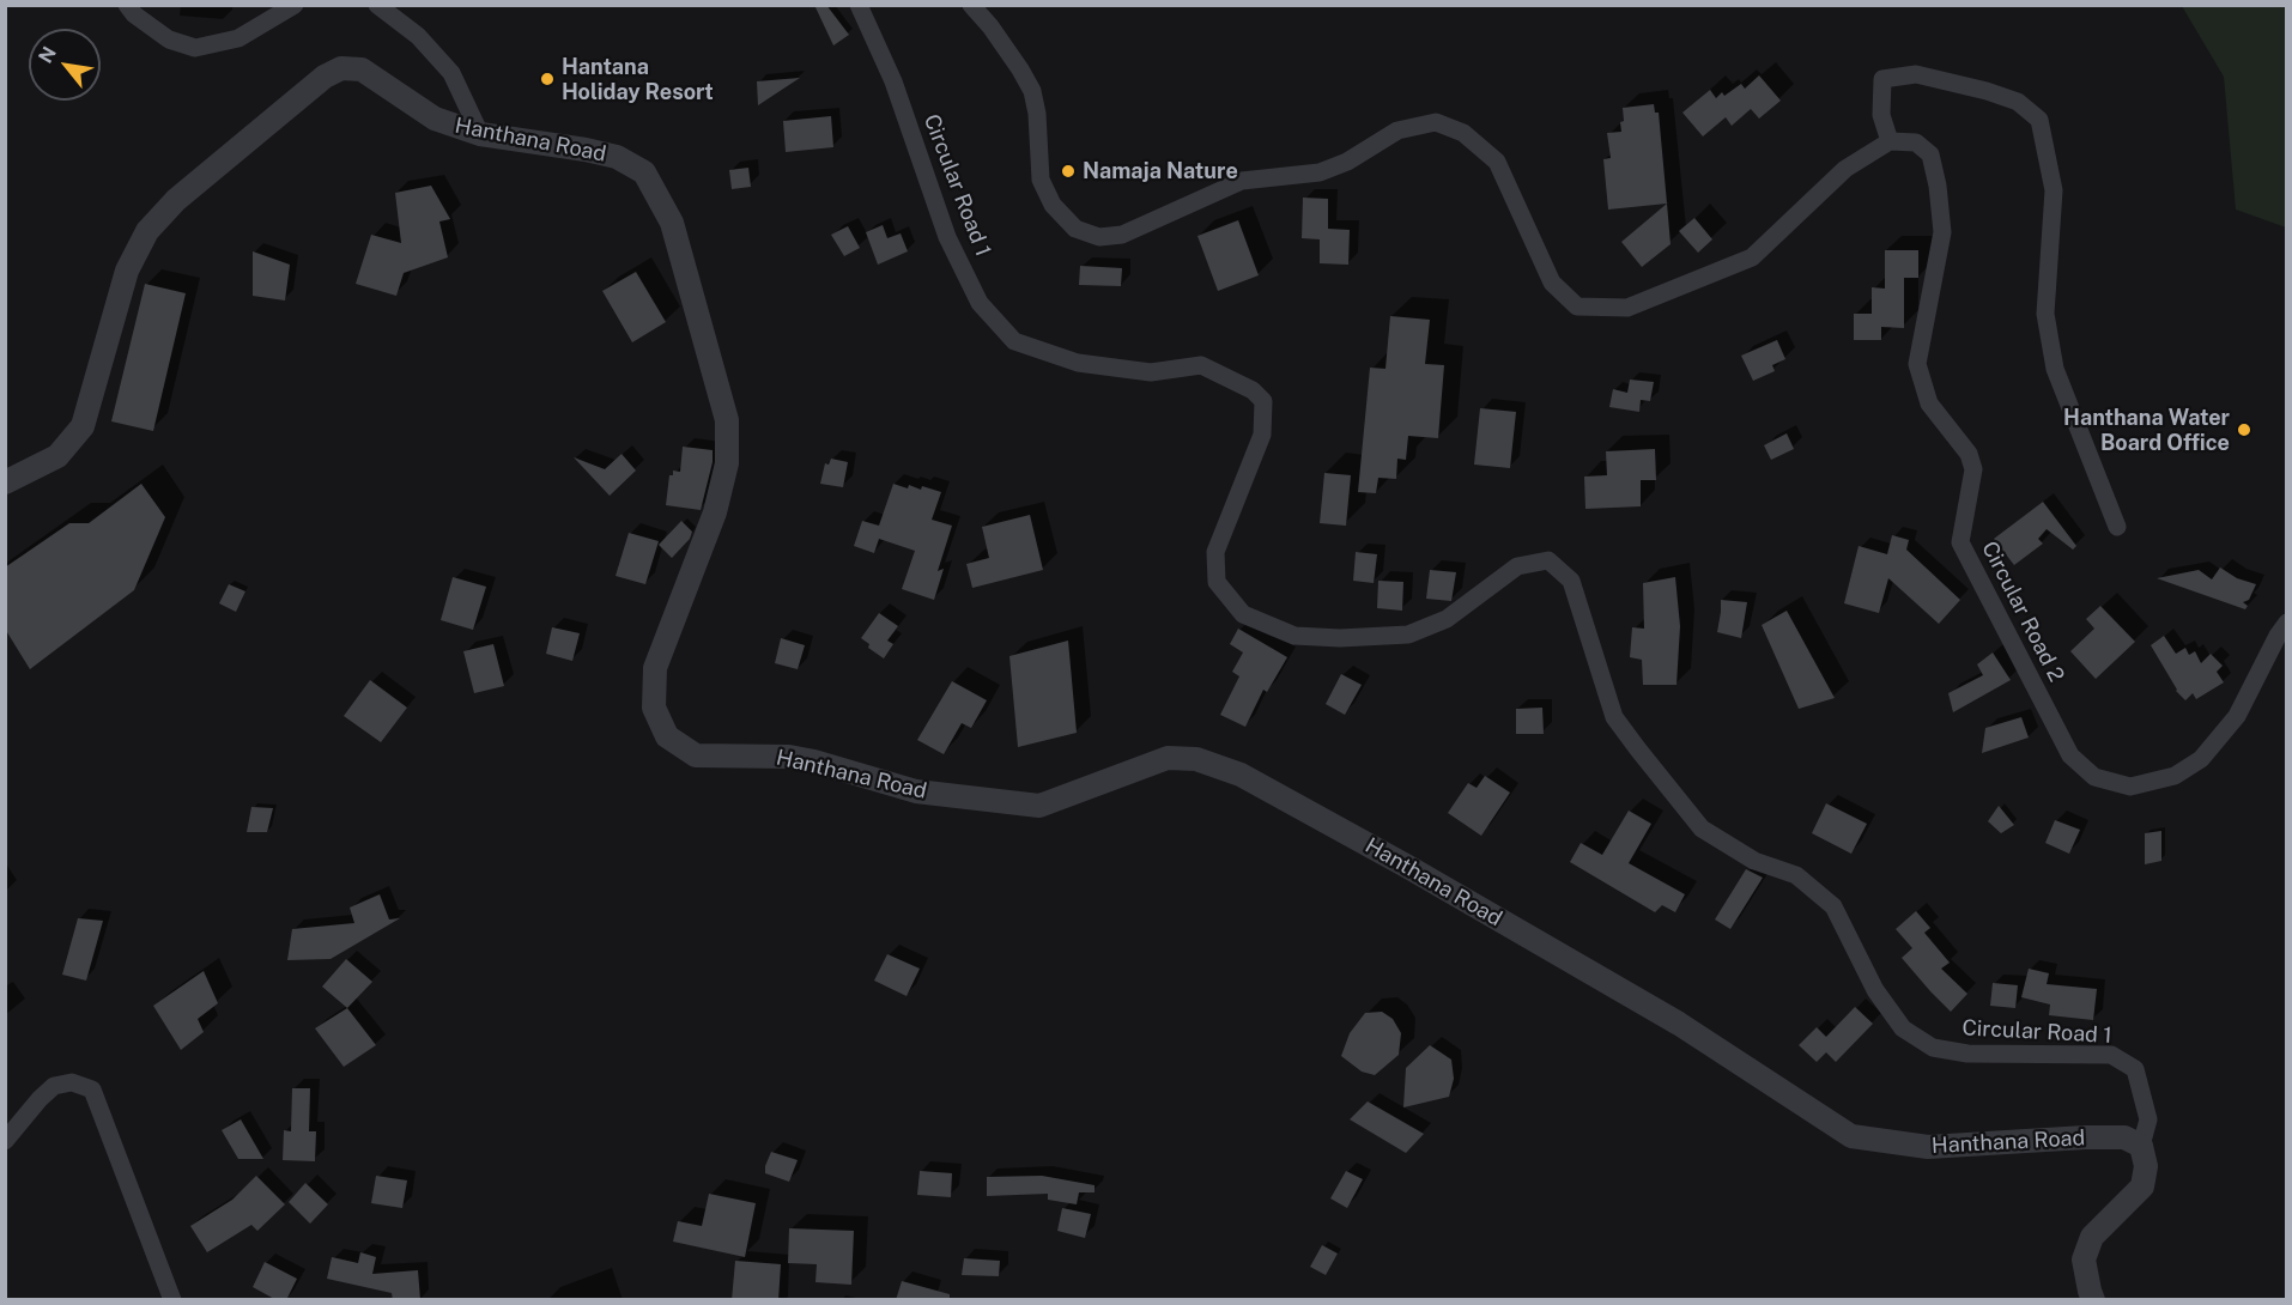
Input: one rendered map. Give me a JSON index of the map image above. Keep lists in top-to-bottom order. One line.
{"streets":{"street":["Hanthana Road","Circular Road 1","Circular Road 2"]},"crossings":[["Hanthana Road","Circular Road 1"]],"places":["Hantana Holiday Resort","Namaja Nature","Hanthana Water Board Office"],"north":"top left"}
